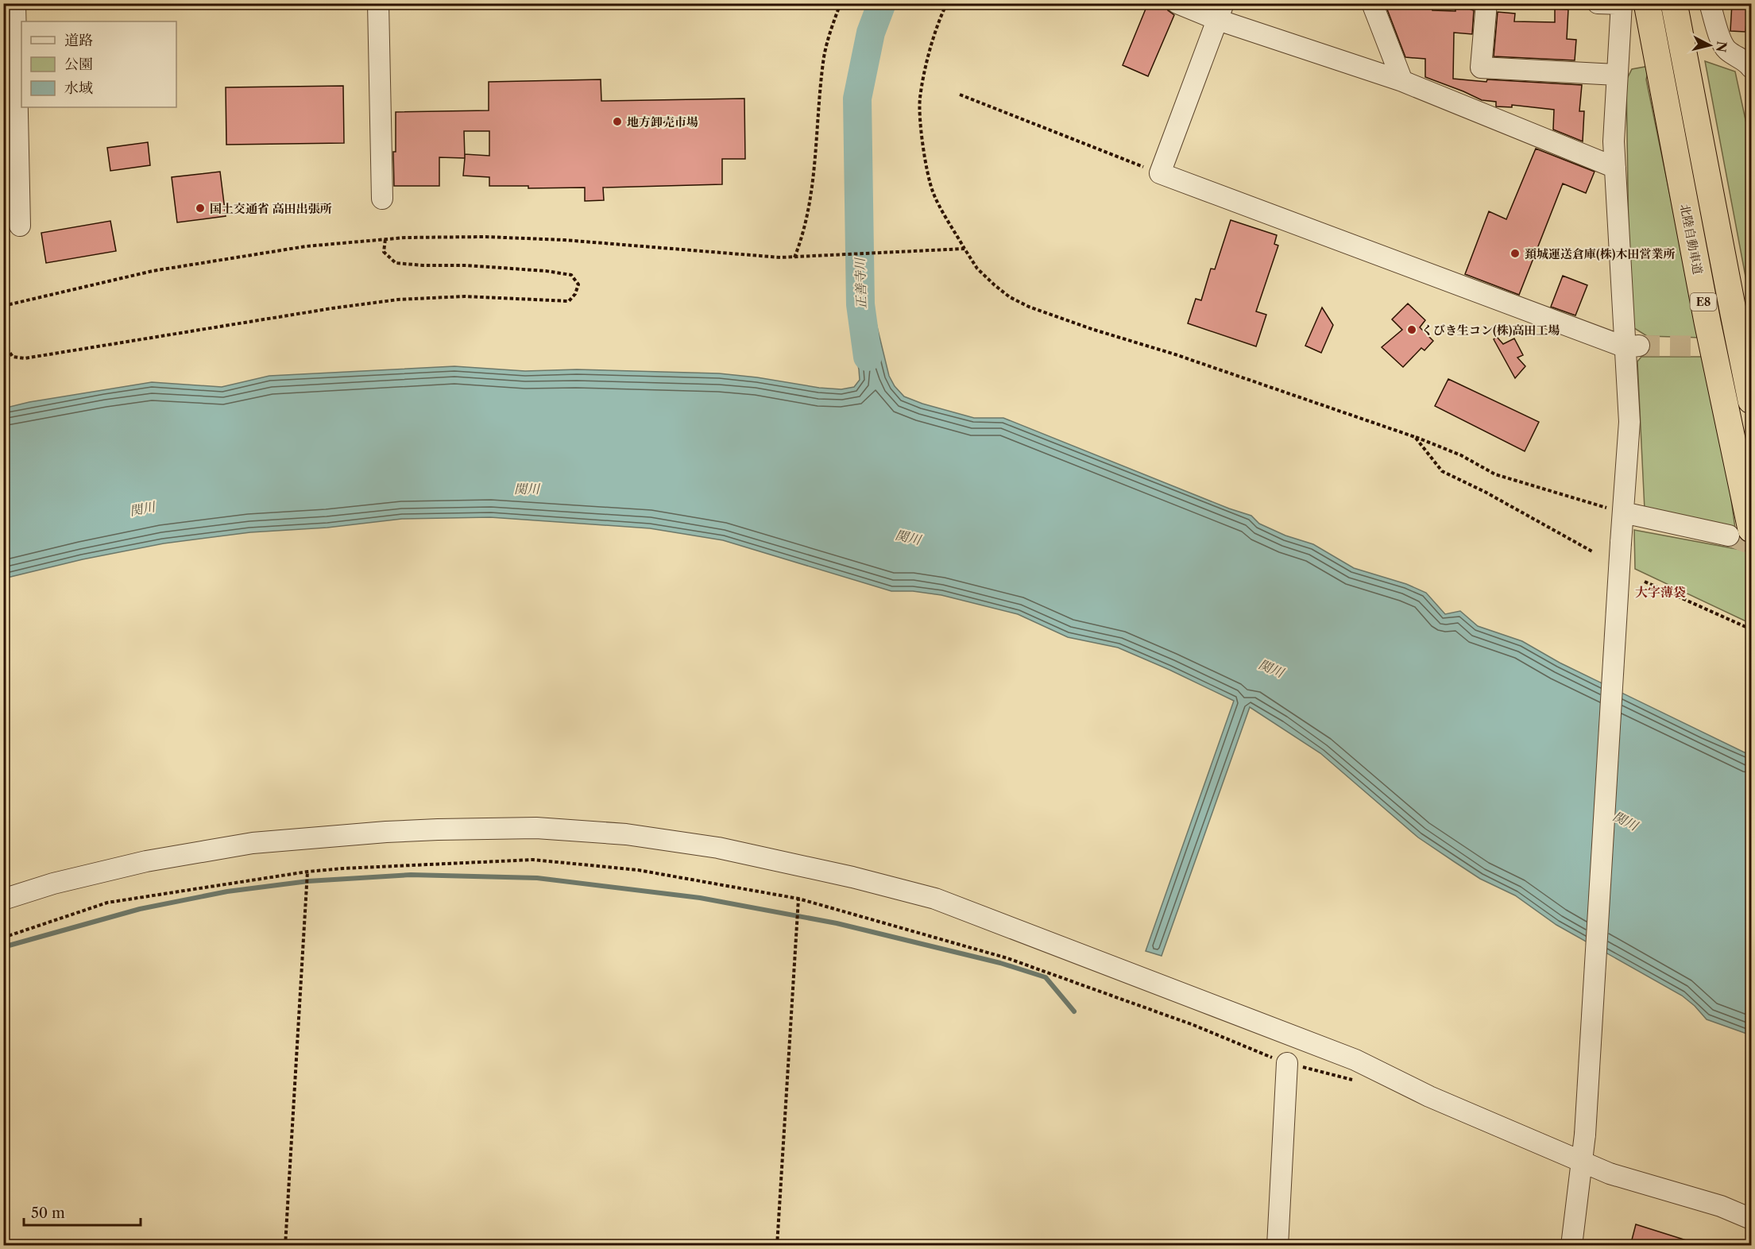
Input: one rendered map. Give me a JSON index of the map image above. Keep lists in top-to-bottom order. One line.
{"streets":{"highway":["北陸自動車道","E8"]},"districts":["大字薄袋"],"water":["正善寺川","関川"],"places":["地方卸売市場","国土交通省 高田出張所","頚城運送倉庫(株)木田営業所","くびき生コン(株)高田工場"],"legend":["道路","公園","水域"],"scale_bar":"50 m","north":"right"}
